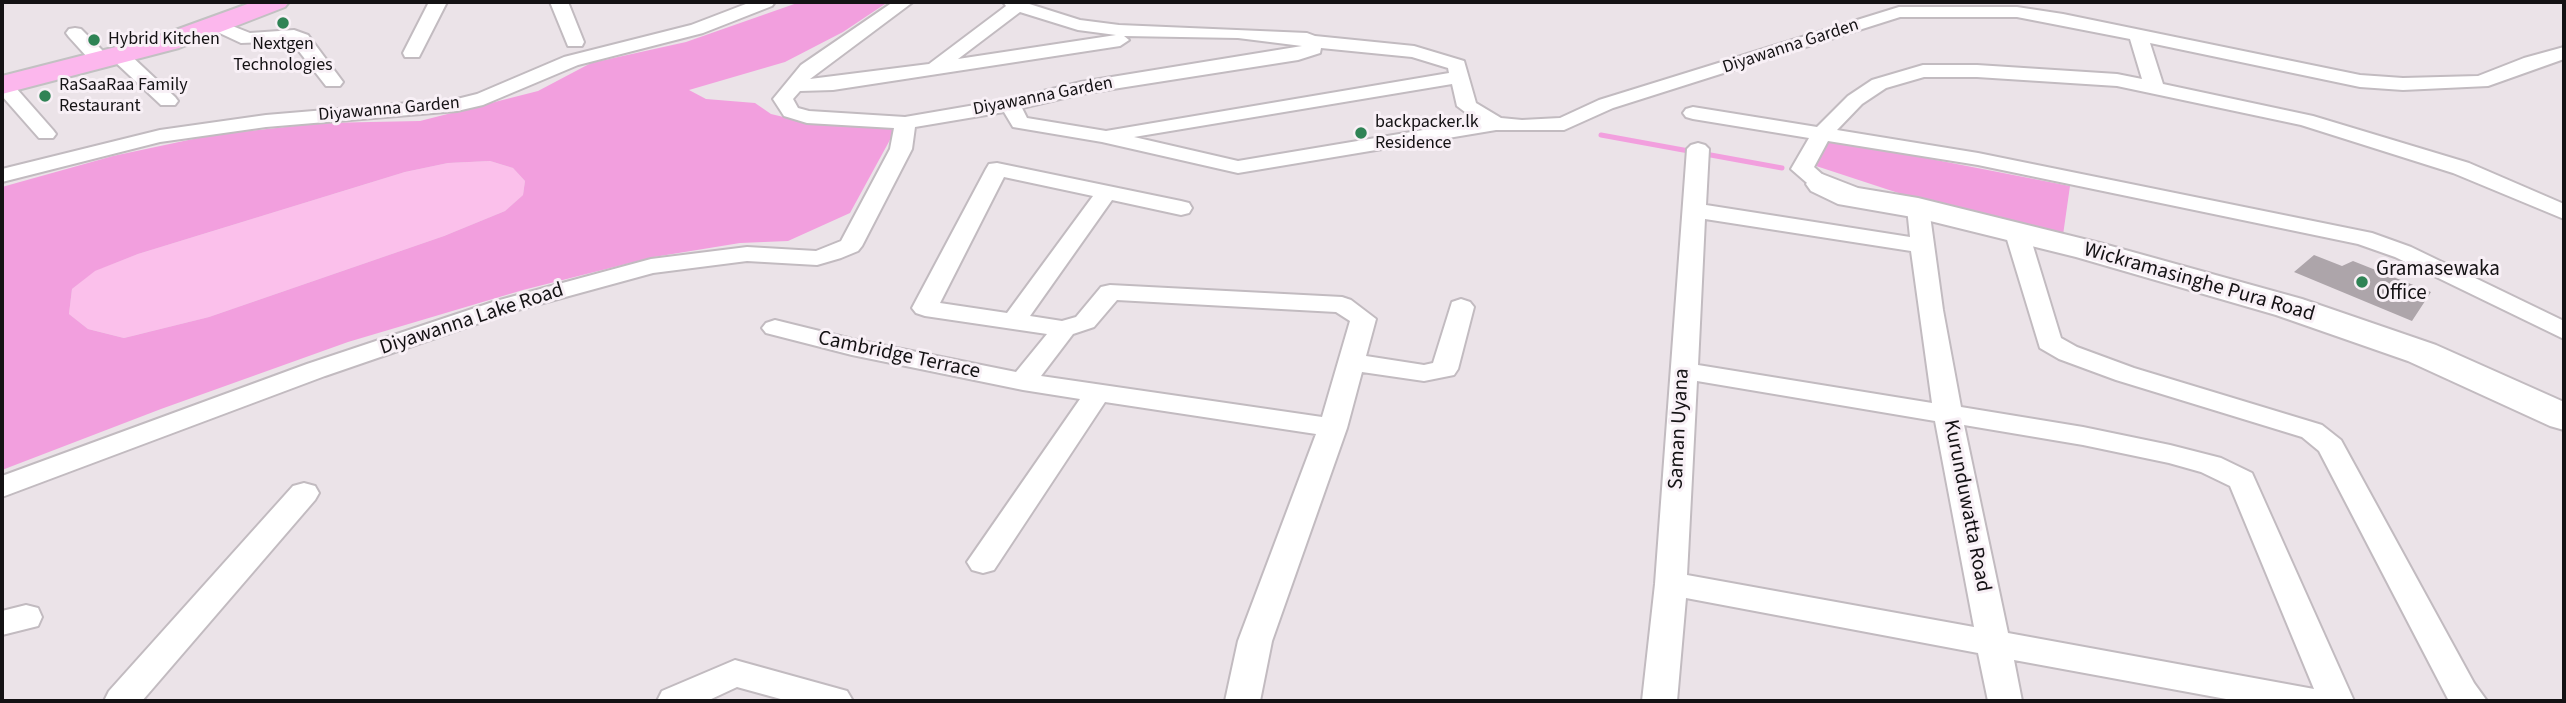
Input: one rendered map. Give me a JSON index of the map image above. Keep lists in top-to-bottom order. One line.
{"streets":{"street":["Diyawanna Garden","Wickramasinghe Pura Road","Diyawanna Lake Road","Cambridge Terrace","Saman Uyana","Kurunduwatta Road"]},"crossings":[["Diyawanna Garden","Diyawanna Lake Road"],["Wickramasinghe Pura Road","Kurunduwatta Road"]],"places":["Nextgen Technologies","Hybrid Kitchen","RaSaaRaa Family Restaurant","backpacker.lk Residence","Gramasewaka Office"]}
